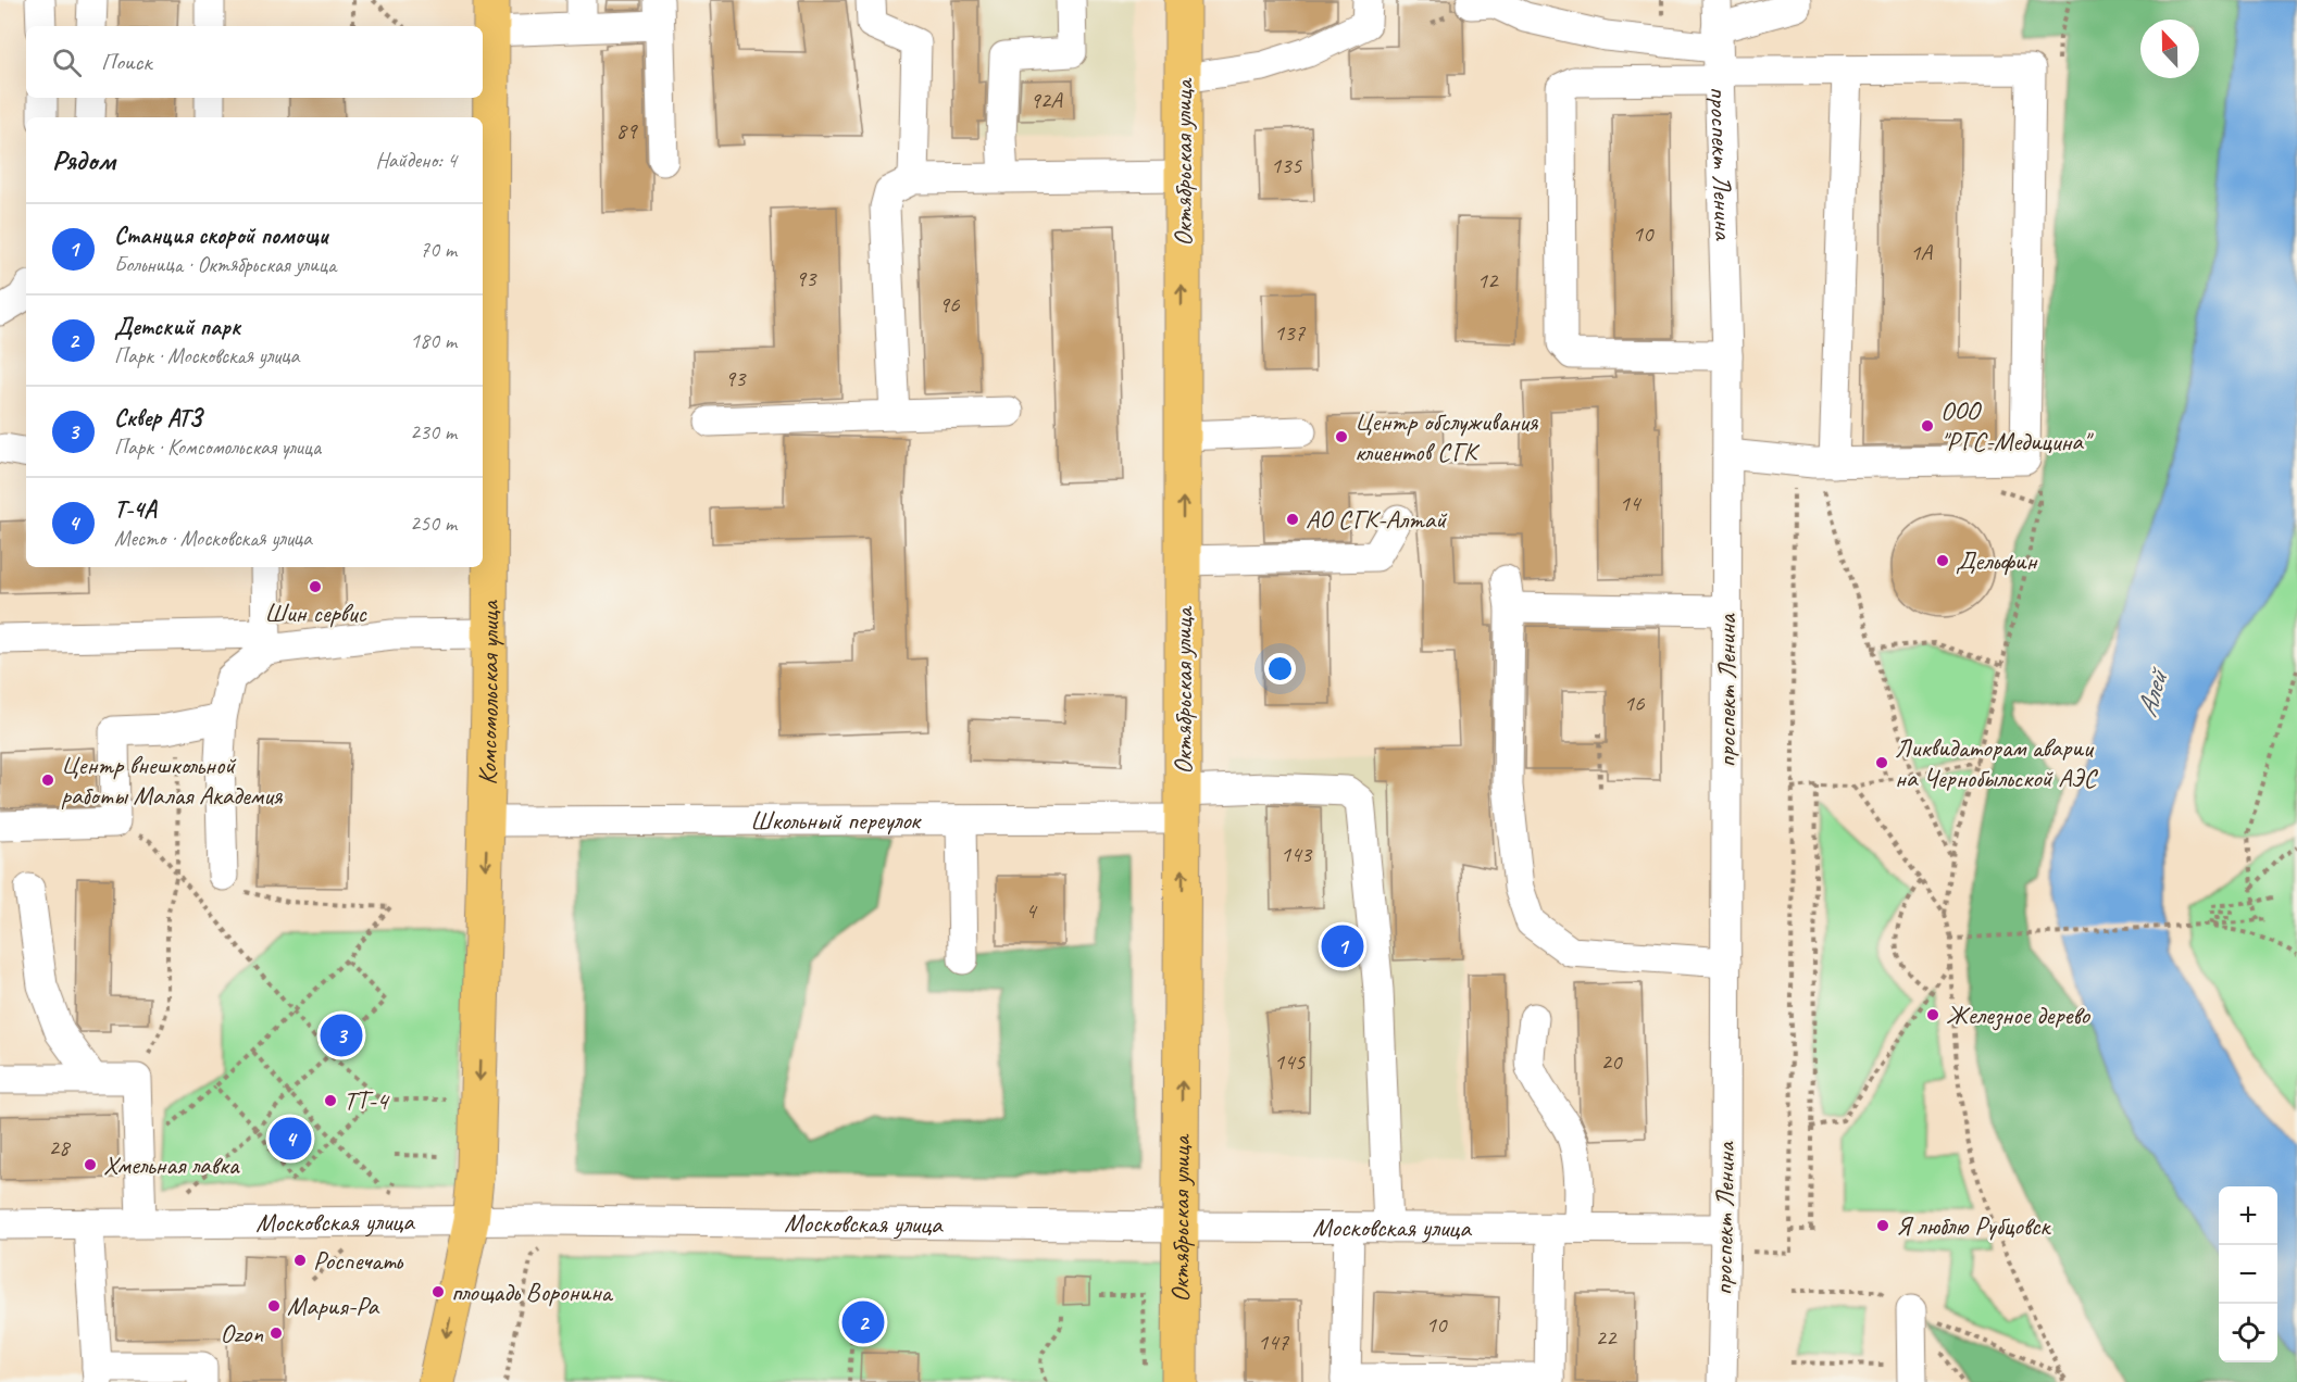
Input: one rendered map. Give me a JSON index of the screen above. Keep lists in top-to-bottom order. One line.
{"streets":{"main road":["Октябрьская улица","Комсомольская улица"],"street":["проспект Ленина","Школьный переулок","Московская улица"]},"crossings":[["Октябрьская улица","Школьный переулок"],["Октябрьская улица","Московская улица"],["проспект Ленина","Московская улица"],["Комсомольская улица","Школьный переулок"],["Комсомольская улица","Московская улица"],["Школьный переулок","Московская улица"]],"one_way":["Октябрьская улица","Комсомольская улица"],"water":["Алей"],"places":["ООО \"РГС-Медицина\"","Центр обслуживания клиентов СГК","АО СГК-Алтай","Дельфин","Шин сервис","Ликвидаторам аварии на Чернобыльской АЭС","Центр внешкольной работы Малая Академия","Железное дерево","ТТ-4","Хмельная лавка","Я люблю Рубцовск","Роспечать","площадь Воронина","Мария-Ра","Ozon"],"house_numbers":["92А","89","135","10","1А","93","12","96","137","93","14","16","143","4","145","20","28","10","22","147"],"north":"top","page":{"search":"Поиск","heading":["Рядом","Найдено: 4"],"list":[{"mark":"1","name":"Станция скорой помощи","note":"Больница · Октябрьская улица","value":"70 m"},{"mark":"2","name":"Детский парк","note":"Парк · Московская улица","value":"180 m"},{"mark":"3","name":"Сквер АТЗ","note":"Парк · Комсомольская улица","value":"230 m"},{"mark":"4","name":"Т-4А","note":"Место · Московская улица","value":"250 m"}],"pins":["1","3","4","2"],"map_buttons":["+","−"]}}
